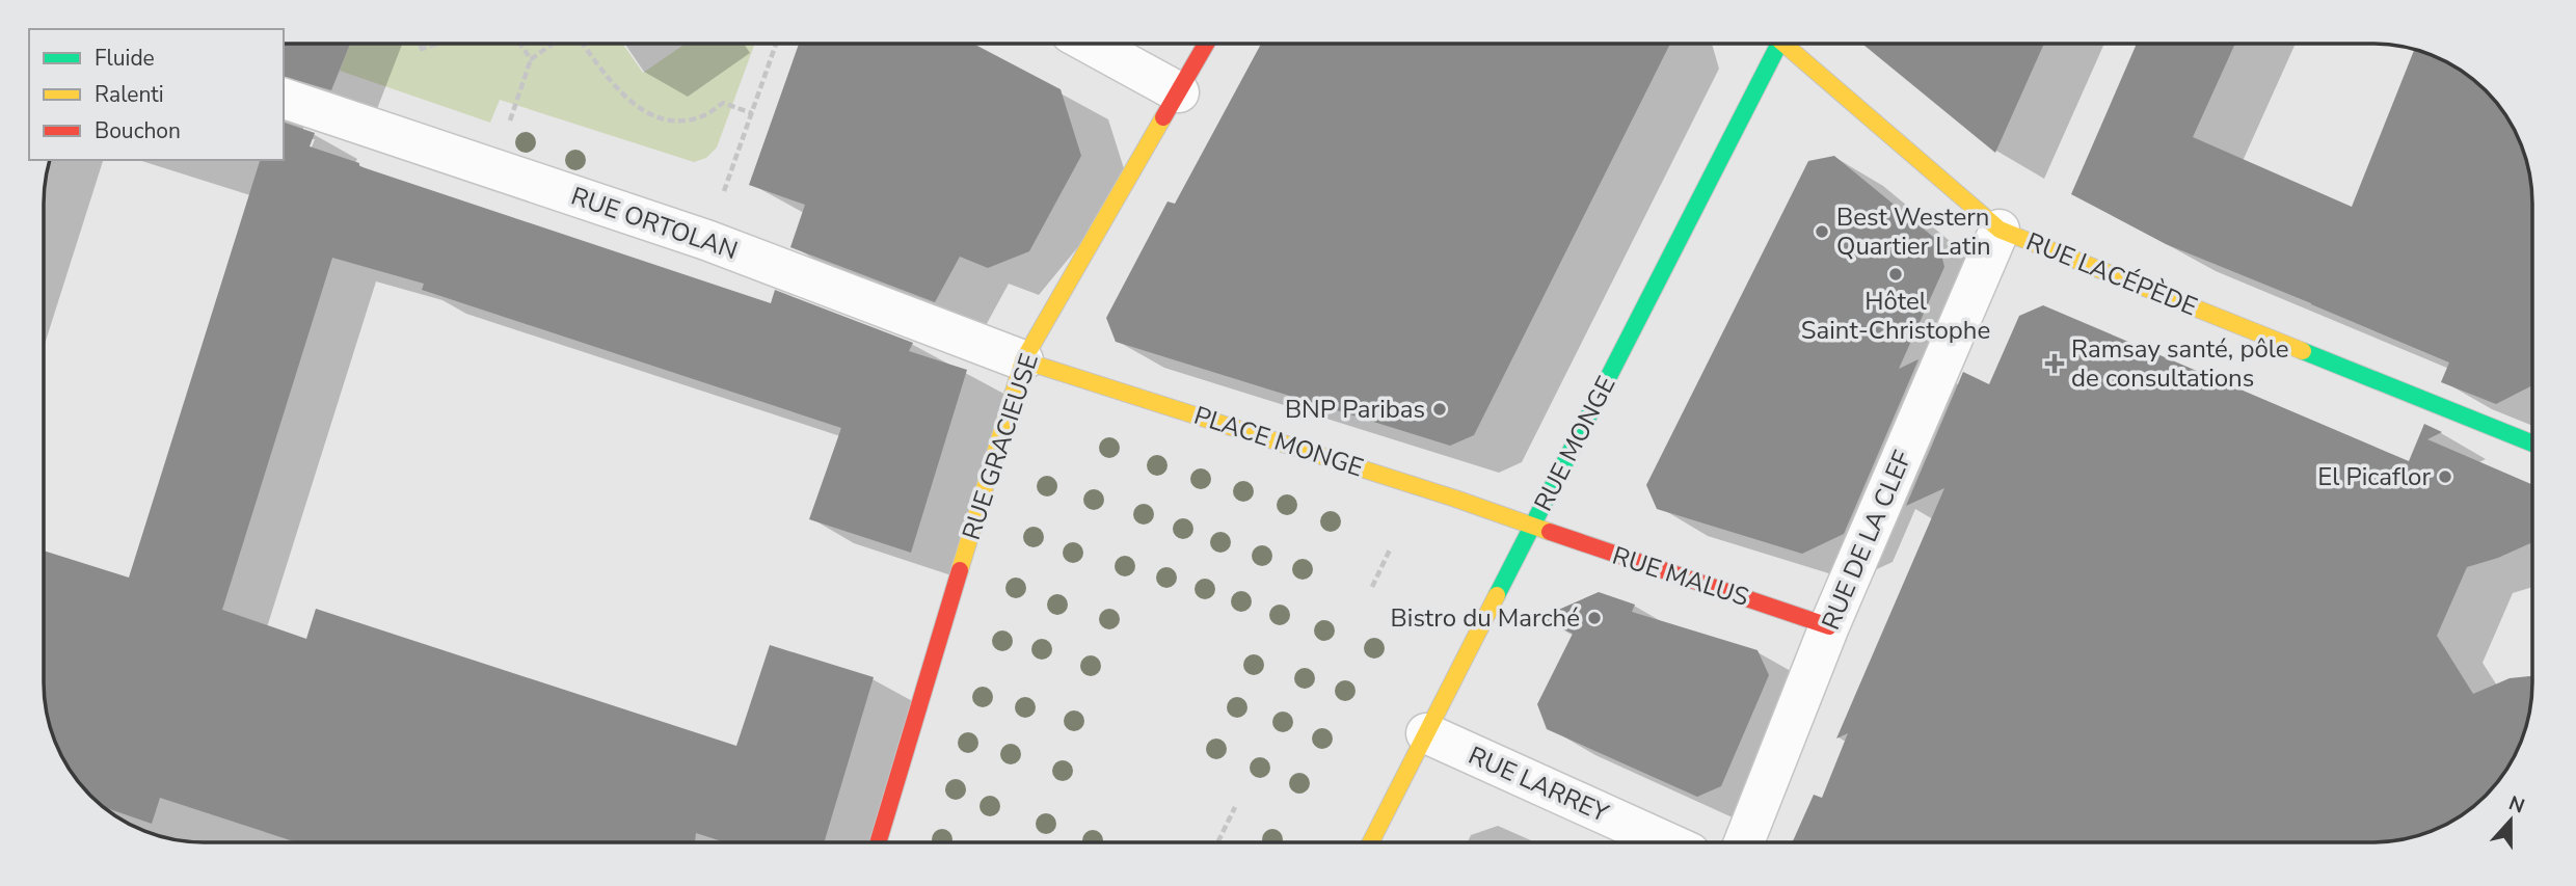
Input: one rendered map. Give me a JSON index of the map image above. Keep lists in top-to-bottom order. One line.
{"streets":{"street":["RUE ORTOLAN","RUE LACÉPÈDE","PLACE MONGE","RUE MONGE","RUE GRACIEUSE","RUE DE LA CLEF","RUE MALUS","RUE LARREY"]},"crossings":[["RUE ORTOLAN","PLACE MONGE"],["RUE ORTOLAN","RUE GRACIEUSE"],["RUE LACÉPÈDE","RUE DE LA CLEF"],["PLACE MONGE","RUE MONGE"],["PLACE MONGE","RUE GRACIEUSE"],["PLACE MONGE","RUE MALUS"],["RUE MONGE","RUE MALUS"],["RUE MONGE","RUE LARREY"],["RUE DE LA CLEF","RUE MALUS"]],"places":{"other":["Best Western Quartier Latin","Hôtel Saint-Christophe","BNP Paribas","El Picaflor","Bistro du Marché"],"health":["Ramsay santé, pôle de consultations"]},"legend":["Fluide","Ralenti","Bouchon"],"north":"top"}
